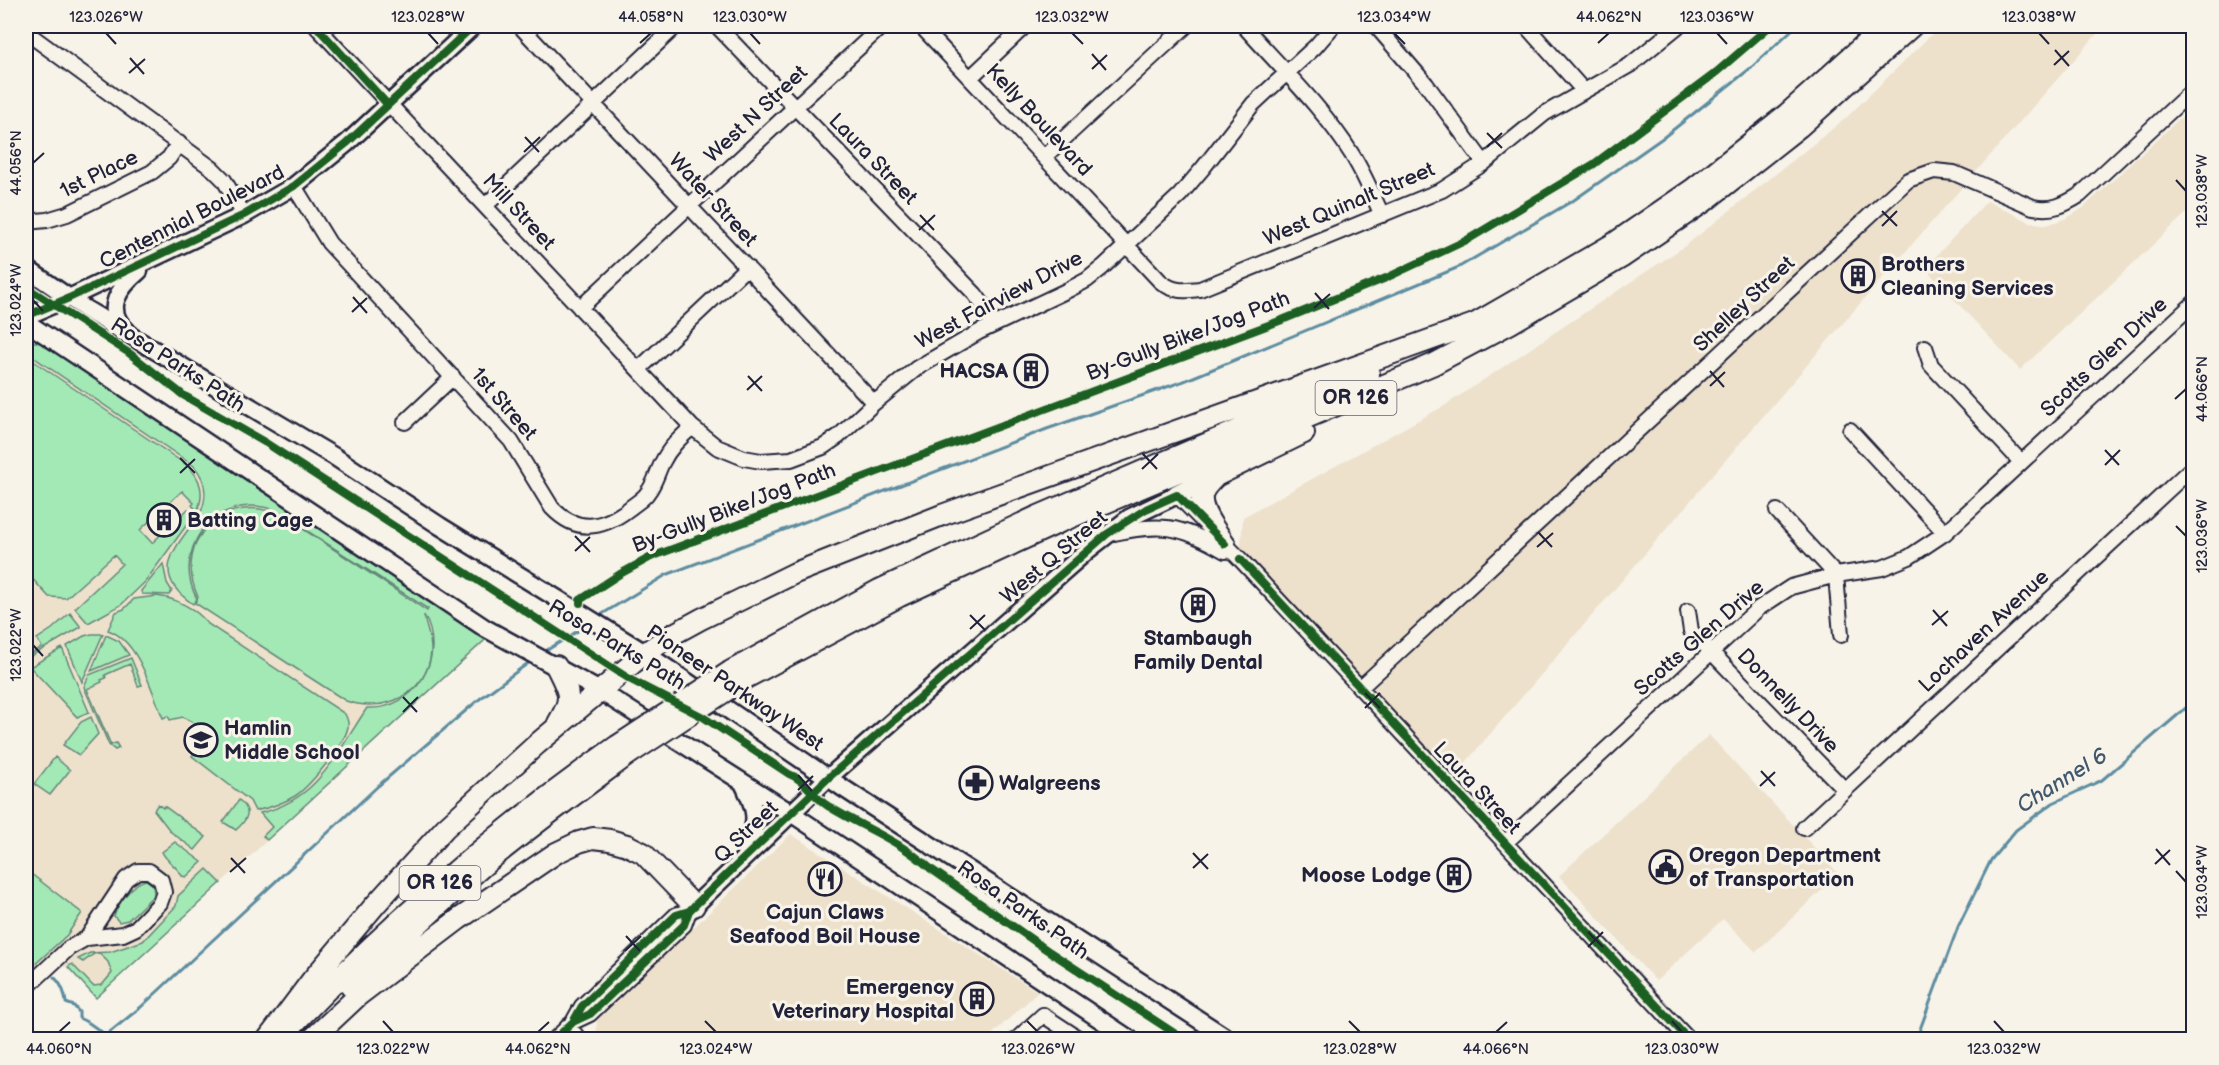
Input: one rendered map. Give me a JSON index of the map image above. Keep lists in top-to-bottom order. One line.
{"streets":{"highway":["OR 126"],"main road":["Centennial Boulevard","West Q Street","Pioneer Parkway West","Q Street"],"street":["West N Street","Kelly Boulevard","Laura Street","1st Place","Water Street","West Quinalt Street","Mill Street","West Fairview Drive","Shelley Street","Scotts Glen Drive","1st Street","Lochaven Avenue","Donnelly Drive"],"cycle path":["By-Gully Bike/Jog Path","Rosa Parks Path"]},"crossings":[["West N Street","Laura Street"],["West N Street","Water Street"],["West N Street","Mill Street"],["Kelly Boulevard","West Quinalt Street"],["Kelly Boulevard","West Fairview Drive"],["Laura Street","West Fairview Drive"],["Laura Street","Shelley Street"],["Laura Street","Scotts Glen Drive"],["Laura Street","West Q Street"],["Water Street","West Fairview Drive"],["West Quinalt Street","West Fairview Drive"],["Mill Street","Centennial Boulevard"],["Mill Street","West Fairview Drive"],["Mill Street","1st Street"],["Centennial Boulevard","1st Street"],["Centennial Boulevard","Pioneer Parkway West"],["West Fairview Drive","1st Street"],["Scotts Glen Drive","Donnelly Drive"],["West Q Street","Pioneer Parkway West"],["West Q Street","Q Street"],["Lochaven Avenue","Donnelly Drive"],["Pioneer Parkway West","Q Street"]],"water":["Channel 6"],"places":{"building":["Brothers Cleaning Services","HACSA","Batting Cage","Stambaugh Family Dental","Moose Lodge","Emergency Veterinary Hospital"],"school or university":["Hamlin Middle School"],"pharmacy":["Walgreens"],"public building":["Oregon Department of Transportation"],"restaurant":["Cajun Claws Seafood Boil House"]},"coordinates":["123.026°W","123.028°W","44.058°N","123.030°W","123.032°W","123.034°W","44.062°N","123.036°W","123.038°W","44.056°N","123.024°W","44.066°N","123.022°W","44.060°N"]}
